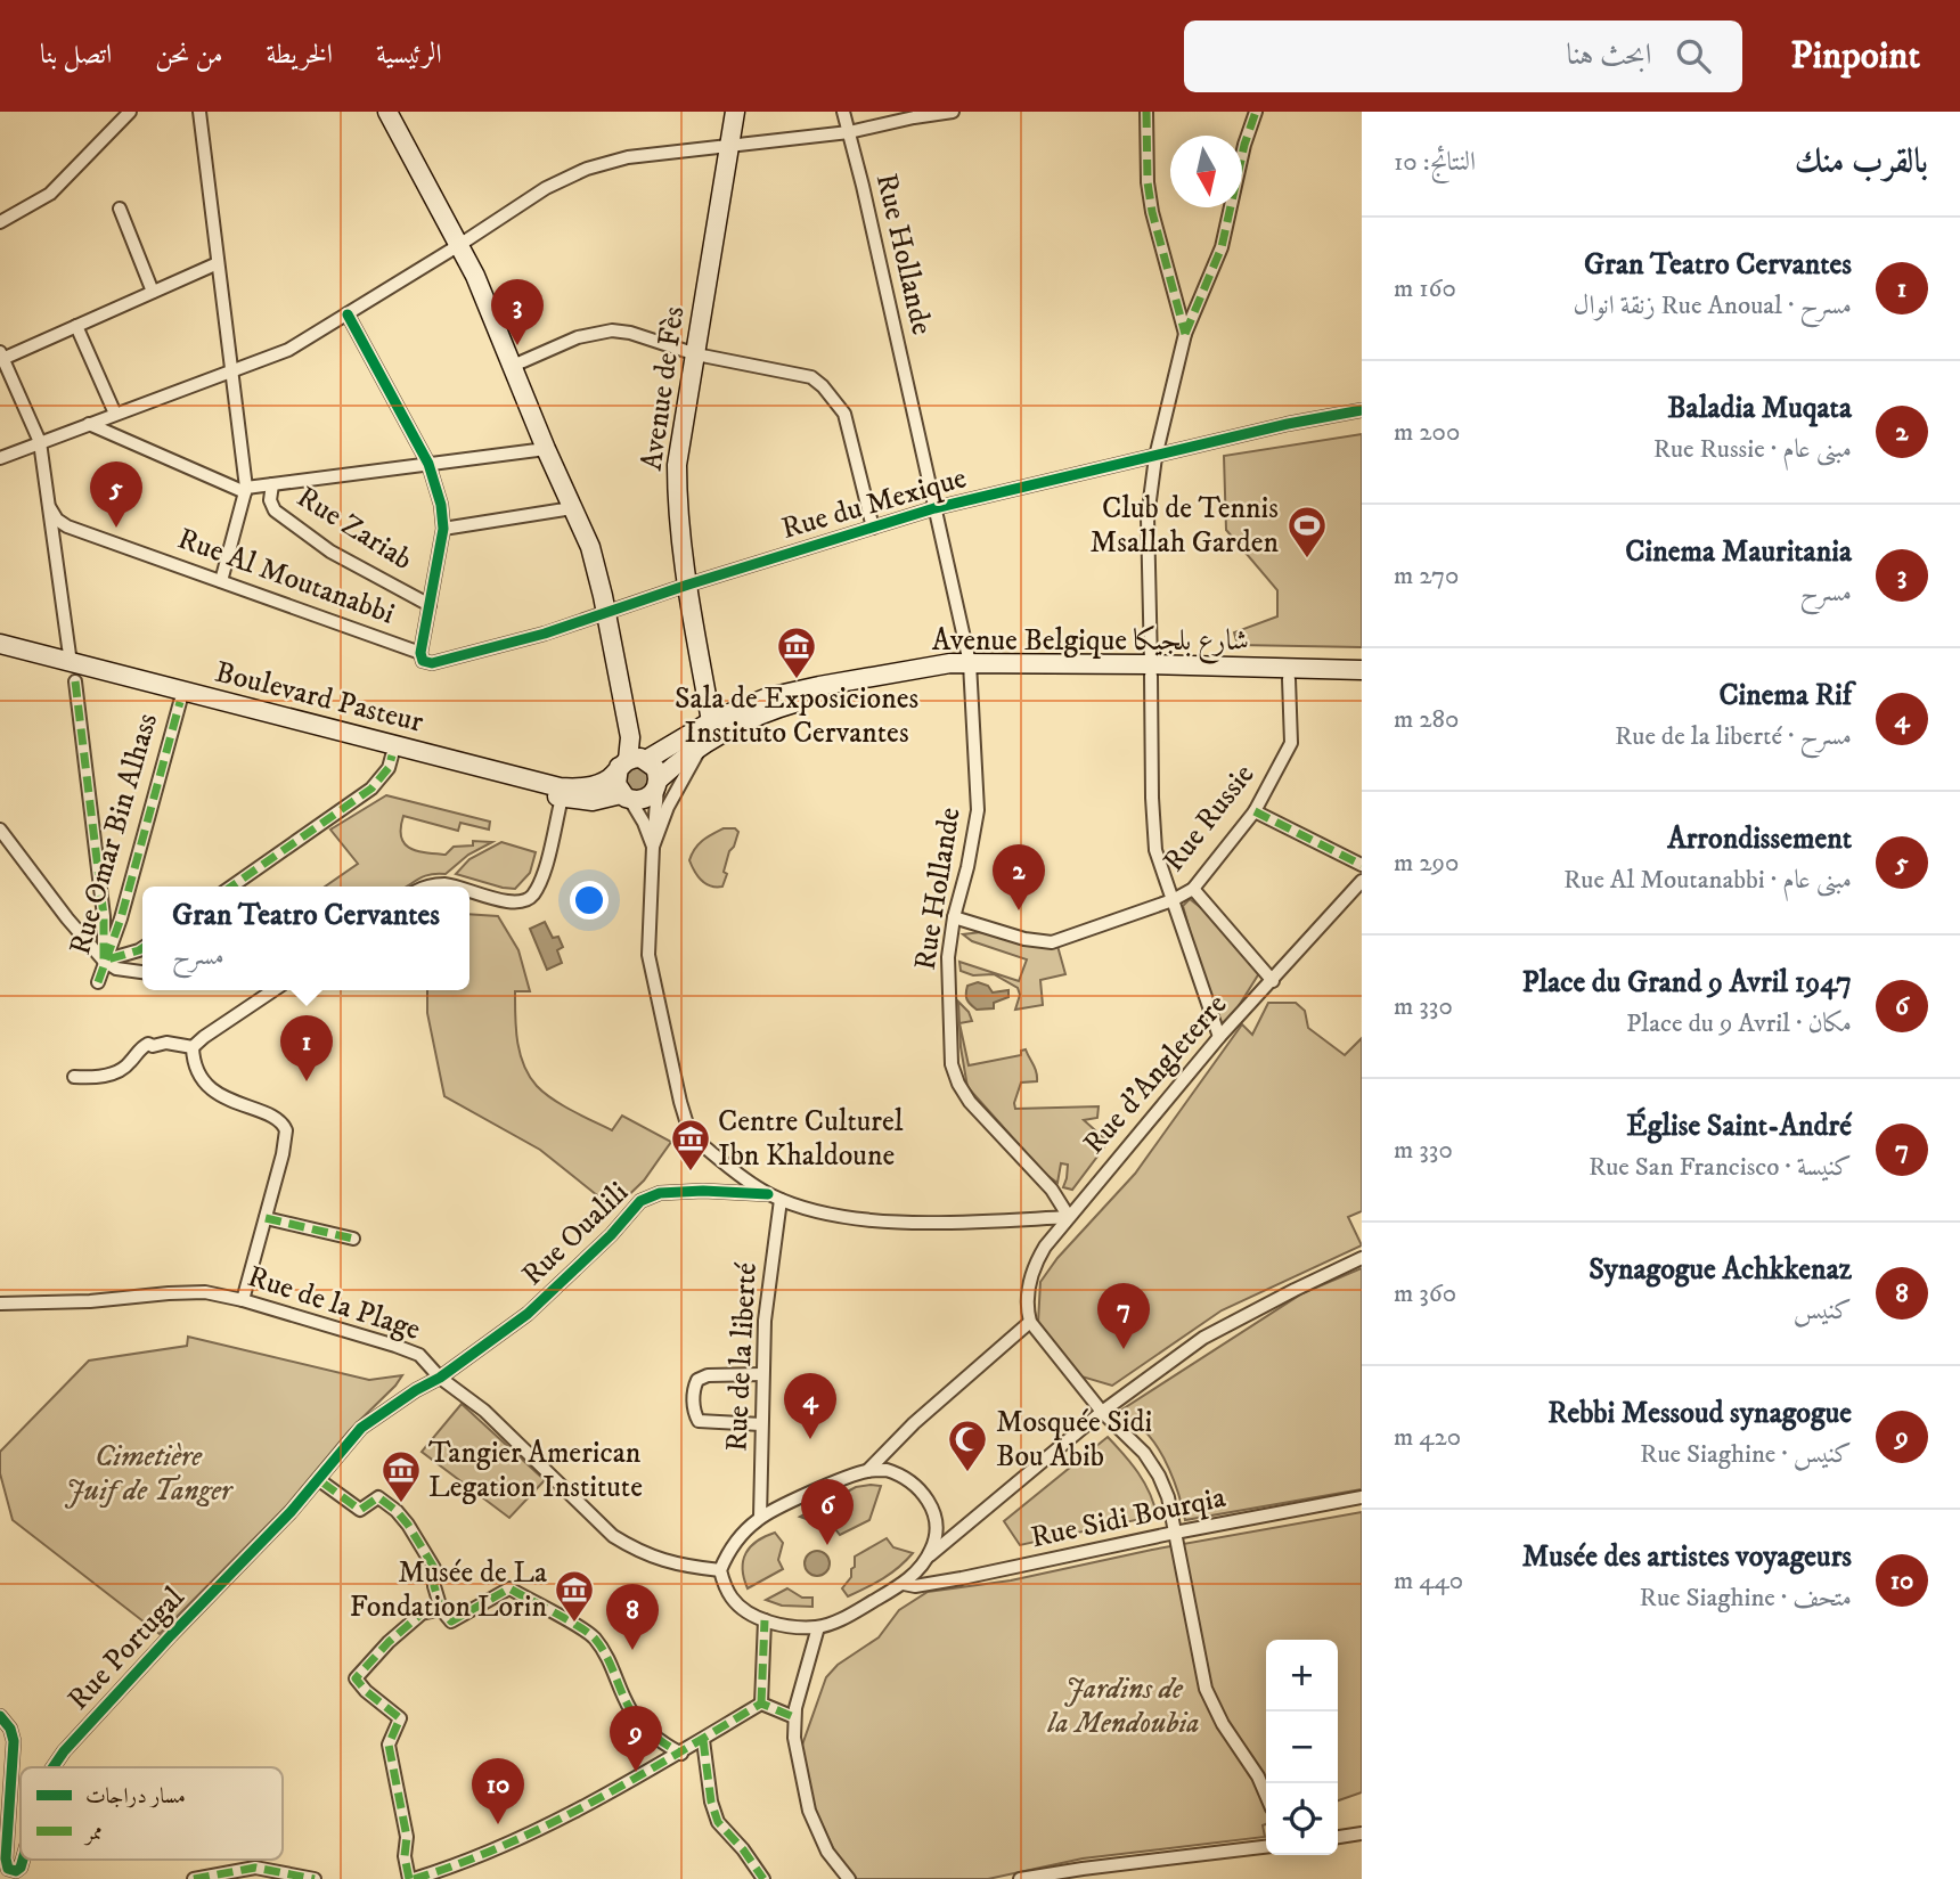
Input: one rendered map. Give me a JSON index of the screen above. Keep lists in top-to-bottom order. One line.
{"streets":{"main road":["Avenue de Fès","Avenue Belgique شارع بلجيكا","Boulevard Pasteur"],"street":["Rue Hollande","Rue du Mexique","Rue Zariab","Rue Al Moutanabbi","Rue Russie","Rue Omar Bin Alhass","Rue d'Angleterre","Rue Oualili","Rue de la Plage","Rue de la liberté","Rue Sidi Bourqia","Rue Portugal"]},"crossings":[["Rue Hollande","Rue du Mexique"],["Rue Hollande","Avenue Belgique شارع بلجيكا"],["Rue Hollande","Rue Russie"],["Rue Hollande","Rue d'Angleterre"],["Avenue de Fès","Rue du Mexique"],["Avenue de Fès","Avenue Belgique شارع بلجيكا"],["Rue du Mexique","Rue Al Moutanabbi"],["Avenue Belgique شارع بلجيكا","Boulevard Pasteur"],["Avenue Belgique شارع بلجيكا","Rue Russie"],["Rue Oualili","Rue de la Plage"],["Rue Oualili","Rue Portugal"],["Rue de la Plage","Rue de la liberté"],["Rue de la Plage","Rue Sidi Bourqia"],["Rue de la Plage","Rue Portugal"],["Rue de la liberté","Rue Sidi Bourqia"]],"parks":["Cimetière Juif de Tanger","Jardins de la Mendoubia"],"places":{"sports":["Club de Tennis Msallah Garden"],"museum":["Sala de Exposiciones Instituto Cervantes","Centre Culturel Ibn Khaldoune","Tangier American Legation Institute","Musée de La Fondation Lorin"],"mosque":["Mosquée Sidi Bou Abib"]},"legend":["مسار دراجات","ممر"],"north":"bottom","page":{"header":"Pinpoint","search":"ابحث هنا","nav":["الرئيسية","الخريطة","من نحن","اتصل بنا"],"heading":["بالقرب منك","النتائج: 10"],"list":[{"mark":"1","name":"Gran Teatro Cervantes","note":"مسرح · Rue Anoual زنقة انوال","value":"160 m"},{"mark":"2","name":"Baladia Muqata","note":"مبنى عام · Rue Russie","value":"200 m"},{"mark":"3","name":"Cinema Mauritania","note":"مسرح","value":"270 m"},{"mark":"4","name":"Cinema Rif","note":"مسرح · Rue de la liberté","value":"280 m"},{"mark":"5","name":"Arrondissement","note":"مبنى عام · Rue Al Moutanabbi","value":"290 m"},{"mark":"6","name":"Place du Grand 9 Avril 1947","note":"مكان · Place du 9 Avril","value":"330 m"},{"mark":"7","name":"Église Saint-André","note":"كنيسة · Rue San Francisco","value":"330 m"},{"mark":"8","name":"Synagogue Achkkenaz","note":"كنيس","value":"360 m"},{"mark":"9","name":"Rebbi Messoud synagogue","note":"كنيس · Rue Siaghine","value":"420 m"},{"mark":"10","name":"Musée des artistes voyageurs","note":"متحف · Rue Siaghine","value":"440 m"}],"pins":["3","5","2","1","7","4","6","8","9","10"],"popup":["Gran Teatro Cervantes","مسرح"],"map_buttons":["+","−"]}}
